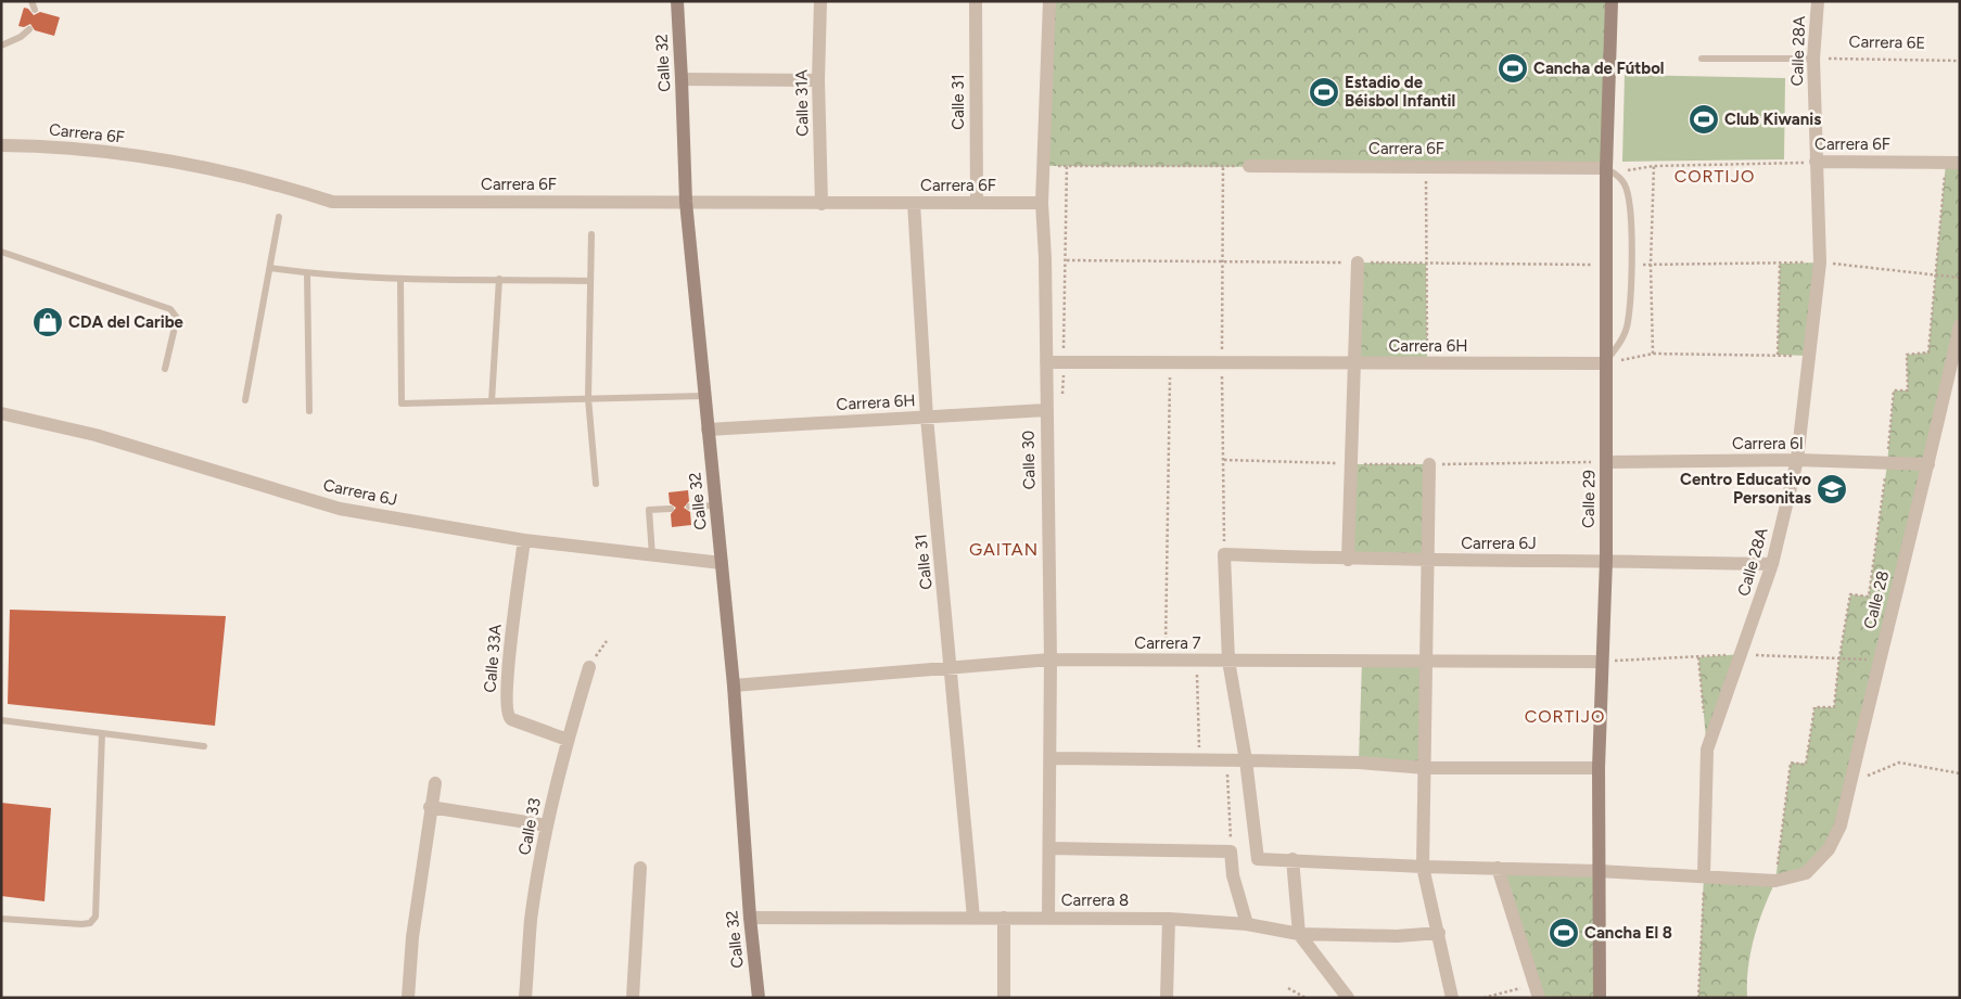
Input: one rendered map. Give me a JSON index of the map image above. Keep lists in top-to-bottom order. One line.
{"streets":{"main road":["Calle 32","Calle 29"],"street":["Calle 28A","Calle 31","Calle 31A","Carrera 6F","Carrera 6H","Carrera 6I","Calle 30","Carrera 6J","Calle 28","Carrera 7","Calle 33A","Calle 33","Carrera 8"],"path":["Carrera 6E"]},"crossings":[["Carrera 6E","Calle 28A"],["Calle 28A","Carrera 6F"],["Calle 28A","Carrera 6I"],["Calle 28A","Carrera 6J"],["Calle 32","Carrera 6F"],["Calle 32","Carrera 6H"],["Calle 32","Carrera 6J"],["Calle 32","Carrera 7"],["Calle 32","Carrera 8"],["Calle 31","Carrera 6F"],["Calle 31","Carrera 6H"],["Calle 31","Carrera 7"],["Calle 31","Carrera 8"],["Calle 31A","Carrera 6F"],["Carrera 6F","Calle 30"],["Carrera 6F","Calle 29"],["Carrera 6H","Calle 30"],["Carrera 6H","Calle 29"],["Carrera 6I","Calle 29"],["Carrera 6I","Calle 28"],["Calle 30","Carrera 7"],["Calle 30","Carrera 8"],["Carrera 6J","Calle 29"],["Carrera 6J","Carrera 7"],["Carrera 6J","Calle 33A"],["Calle 29","Carrera 7"],["Calle 33A","Calle 33"]],"districts":["CORTIJO","GAITAN","CORTIJO"],"places":{"sports":["Cancha de Fútbol","Estadio de Béisbol Infantil","Club Kiwanis","Cancha El 8"],"shop":["CDA del Caribe"],"school or university":["Centro Educativo Personitas"]}}
